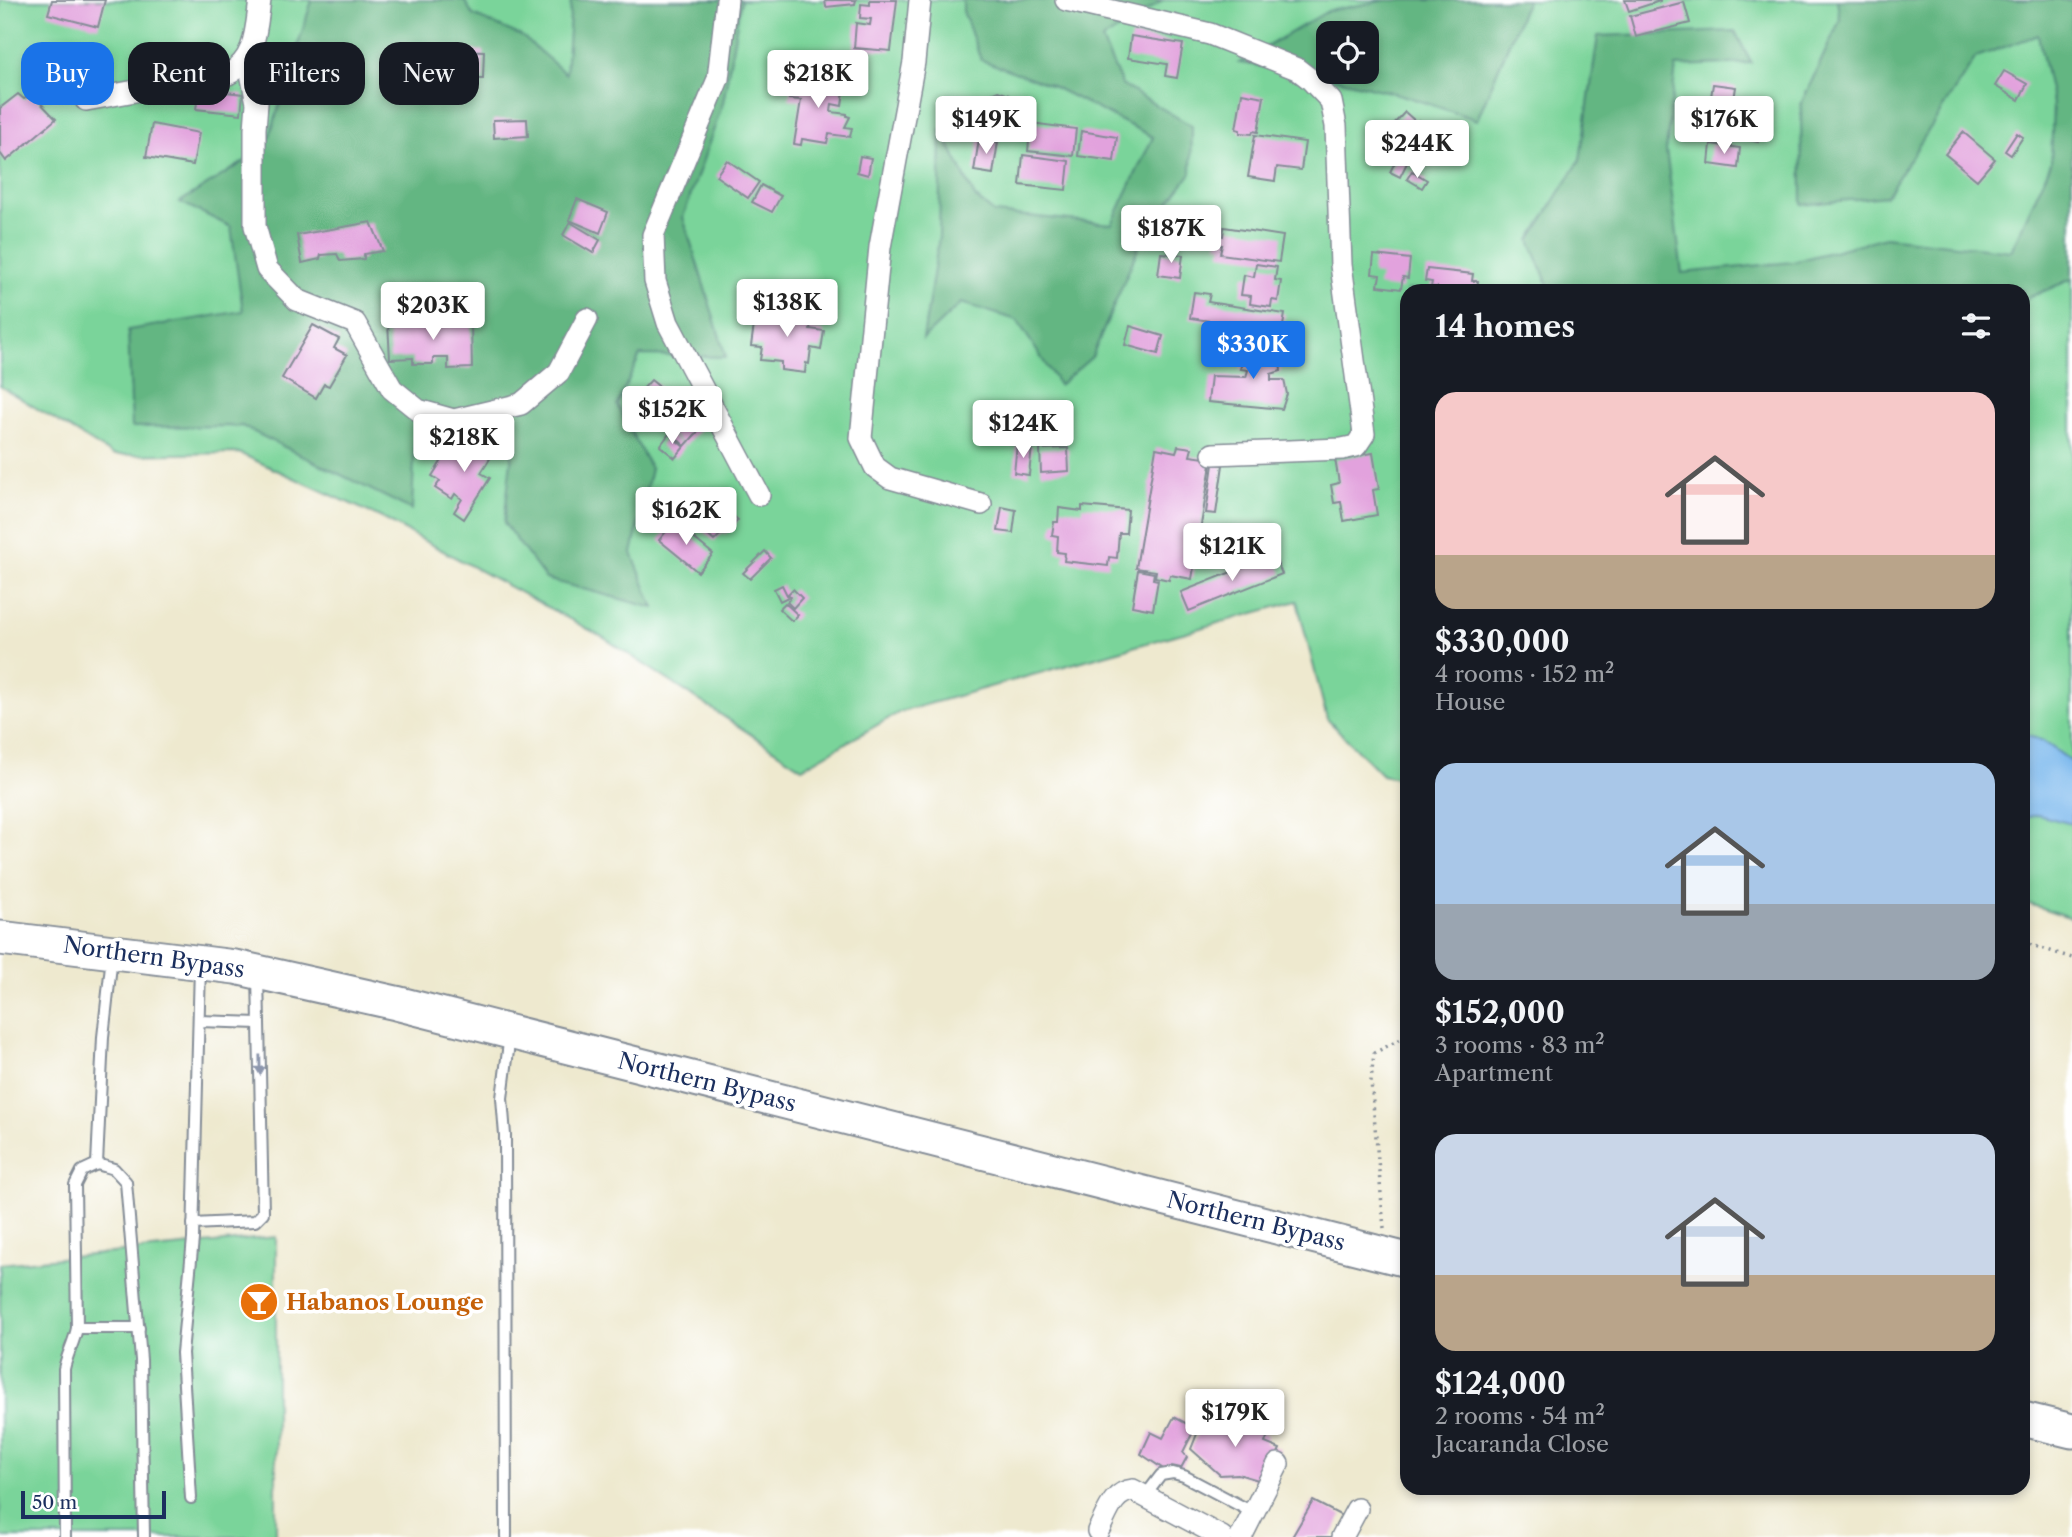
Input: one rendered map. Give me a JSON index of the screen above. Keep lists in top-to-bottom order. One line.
{"streets":{"main road":["Northern Bypass"]},"places":{"bar":["Habanos Lounge"]},"scale_bar":"50 m","page":{"chip":["Buy","Rent","Filters","New"],"price":["$218K","$149K","$176K","$244K","$187K","$138K","$203K","$330K","$152K","$124K","$218K","$162K","$121K","$179K"],"heading":"14 homes","list":[{"name":"$330,000","note":"4 rooms · 152 m² · House"},{"name":"$152,000","note":"3 rooms · 83 m² · Apartment"},{"name":"$124,000","note":"2 rooms · 54 m² · Jacaranda Close"}],"scale":"50 m"}}
